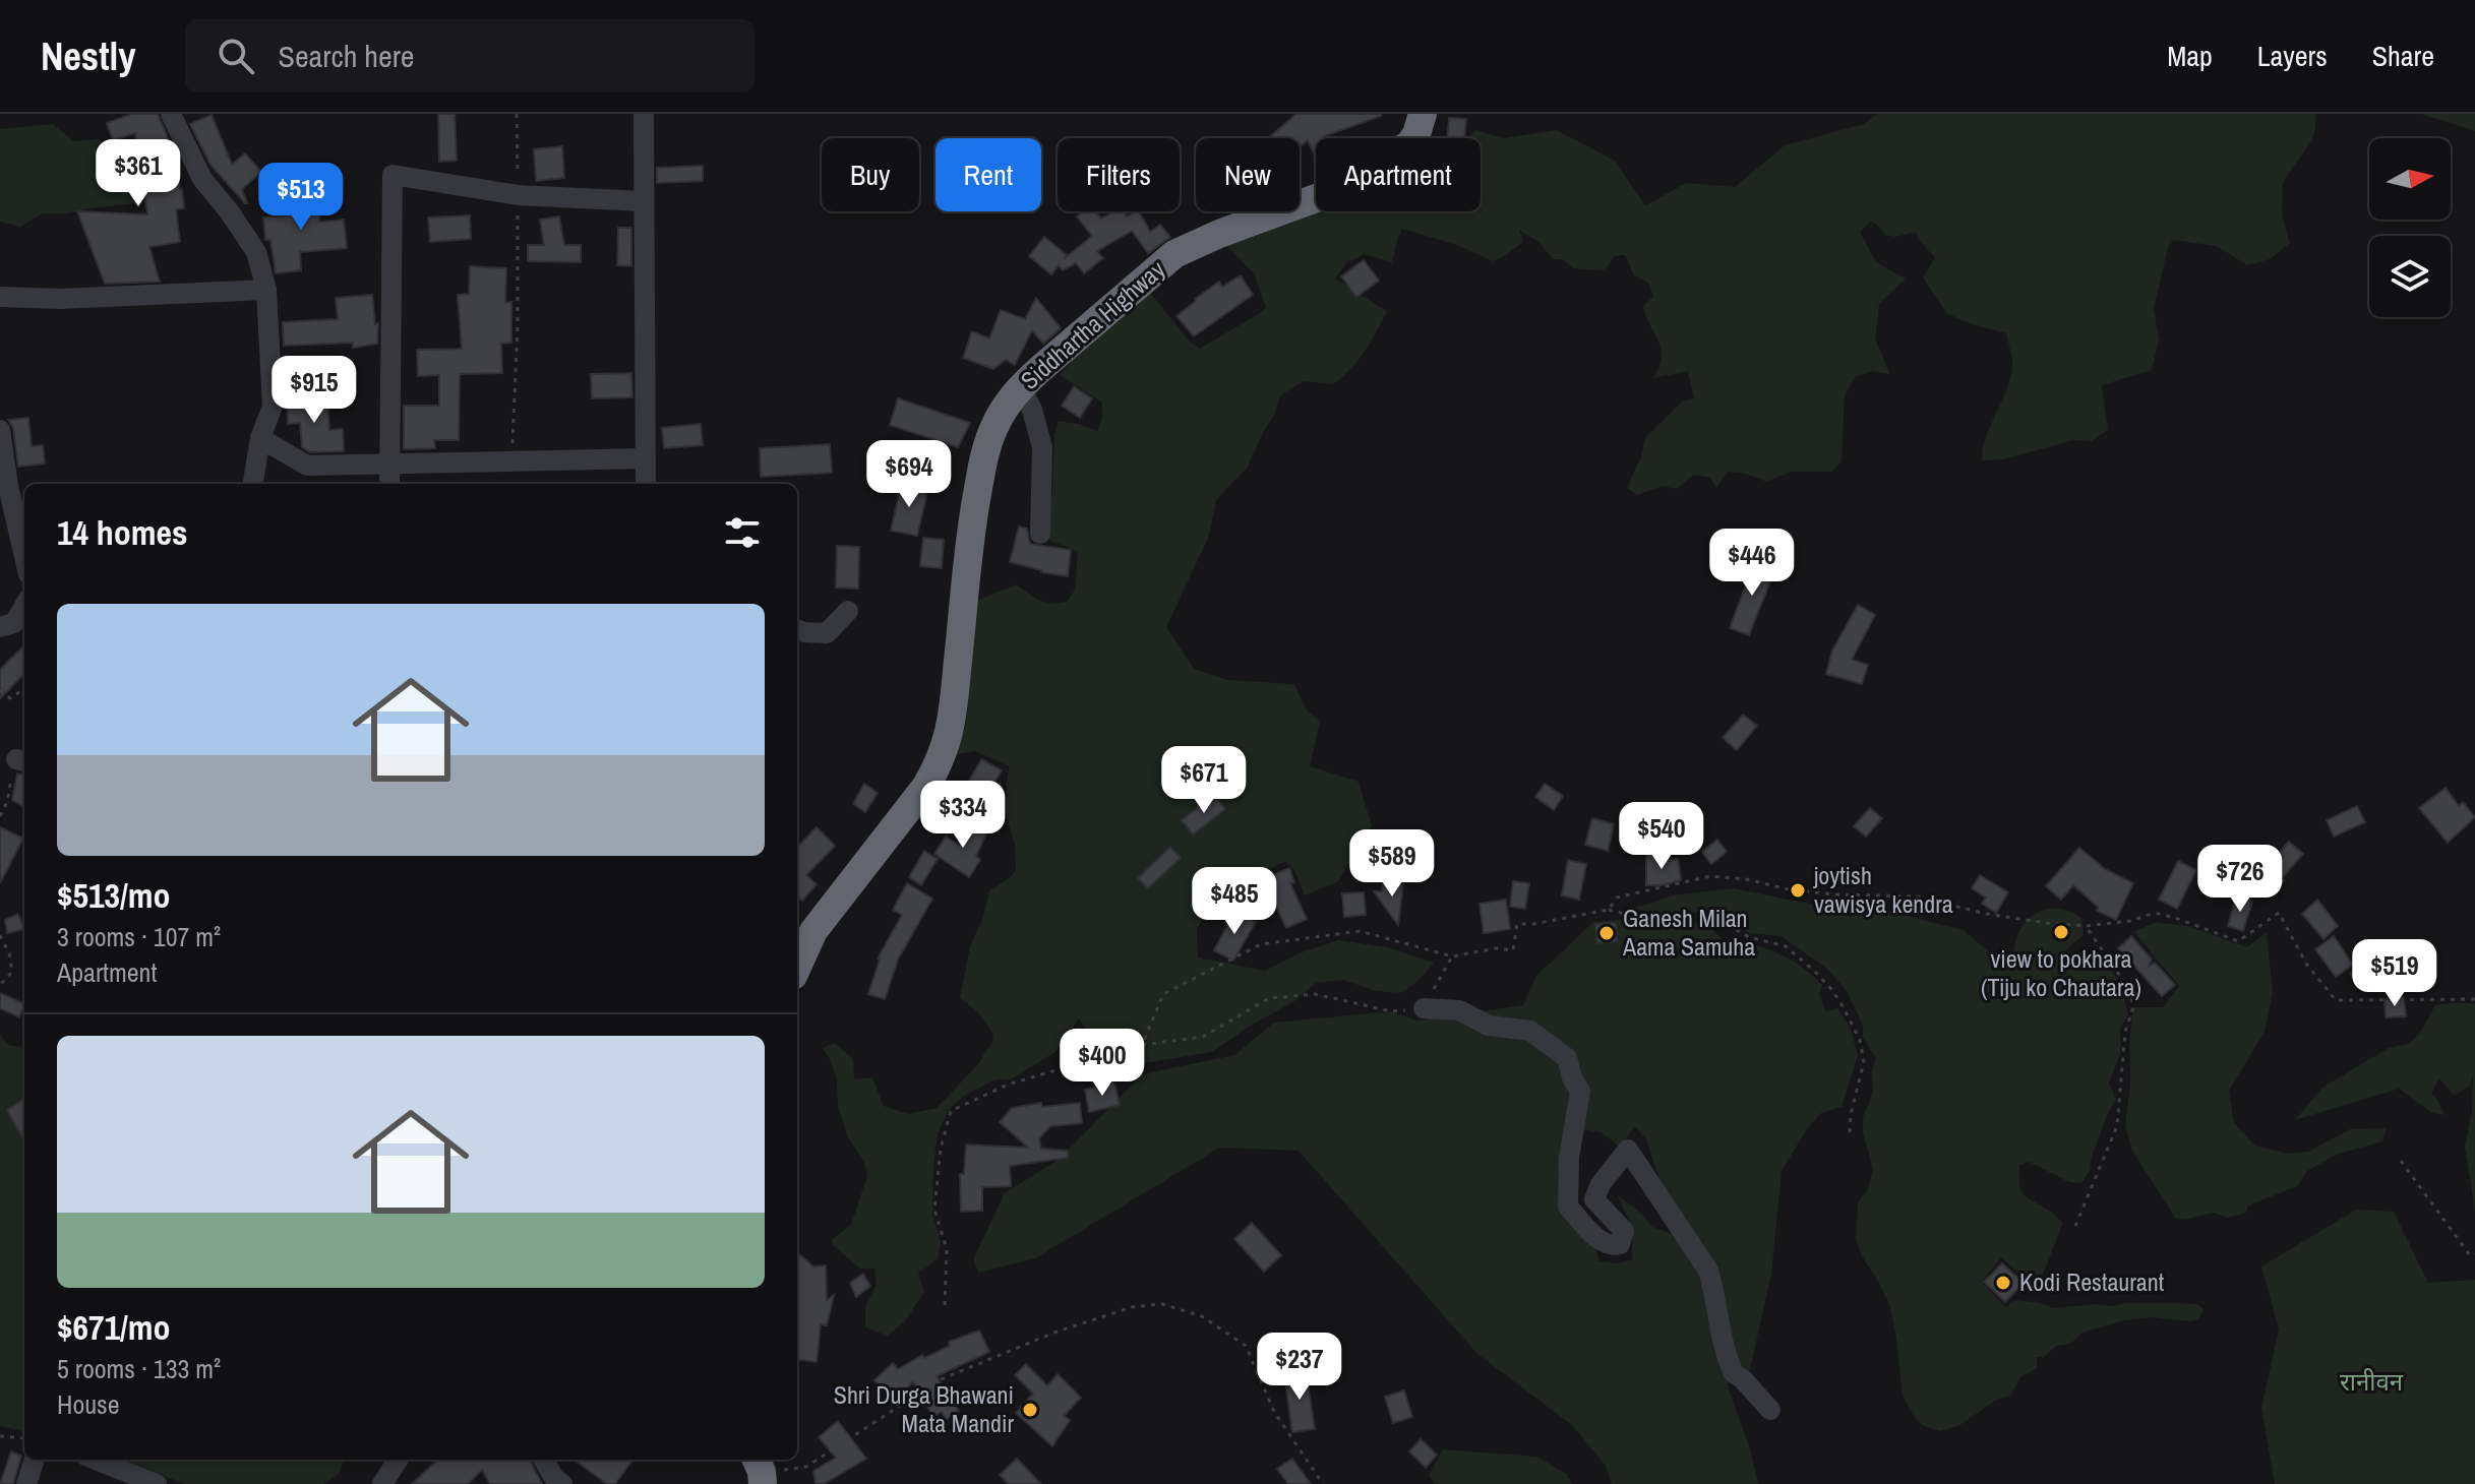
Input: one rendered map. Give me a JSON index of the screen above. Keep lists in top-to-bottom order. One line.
{"streets":{"highway":["Siddhartha Highway"]},"parks":["रानीवन"],"places":["joytish vawisya kendra","view to pokhara (Tiju ko Chautara)","Ganesh Milan Aama Samuha","Kodi Restaurant","Shri Durga Bhawani Mata Mandir"],"north":"right","page":{"header":"Nestly","search":"Search here","nav":["Map","Layers","Share"],"chip":["Buy","Rent","Filters","New","Apartment"],"price":["$361","$513","$915","$694","$446","$671","$334","$540","$589","$726","$485","$519","$400","$237"],"heading":"14 homes","list":[{"name":"$513/mo","note":"3 rooms · 107 m² · Apartment"},{"name":"$671/mo","note":"5 rooms · 133 m² · House"}]}}
